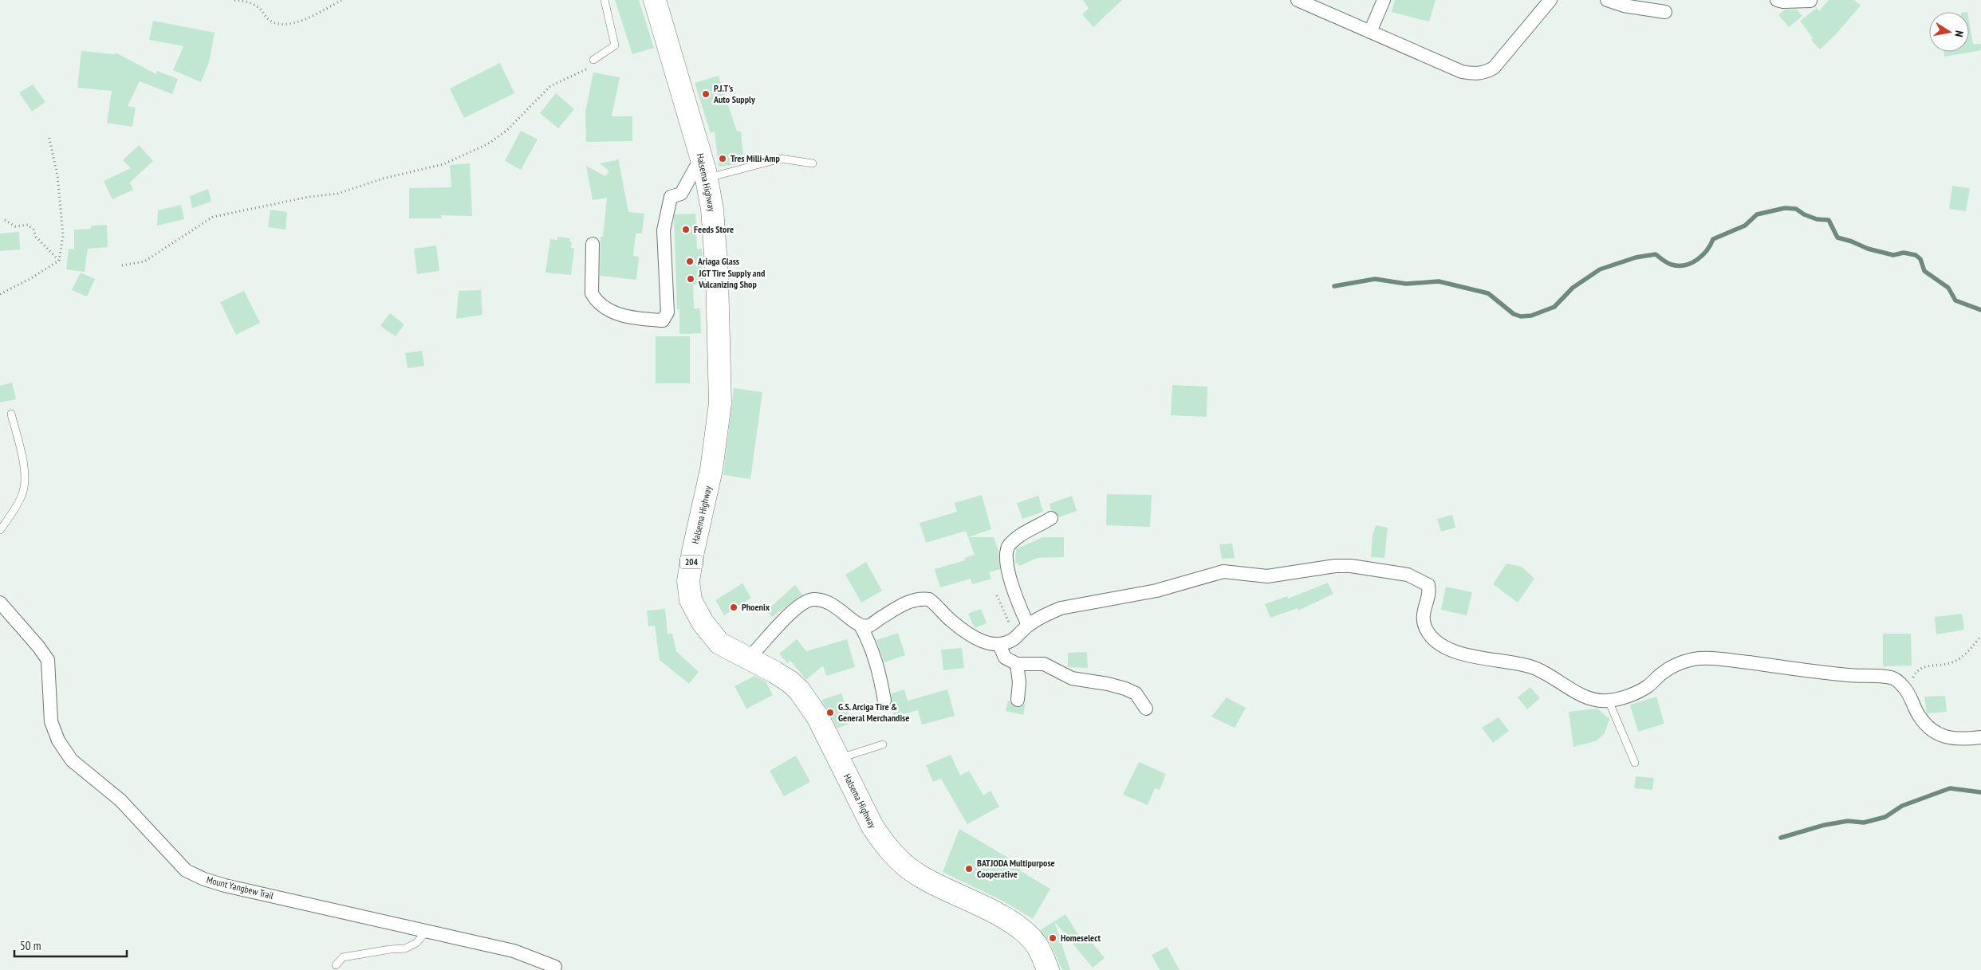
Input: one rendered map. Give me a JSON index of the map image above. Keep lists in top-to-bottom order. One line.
{"streets":{"highway":["Halsema Highway","204"],"street":["Mount Yangbew Trail"]},"places":["P.J.T's Auto Supply","Tres Milli-Amp","Feeds Store","Ariaga Glass","JGT Tire Supply and Vulcanizing Shop","Phoenix","G.S. Arciga Tire & General Merchandise","BATJODA Multipurpose Cooperative","Homeselect"],"scale_bar":"50 m","north":"right"}
